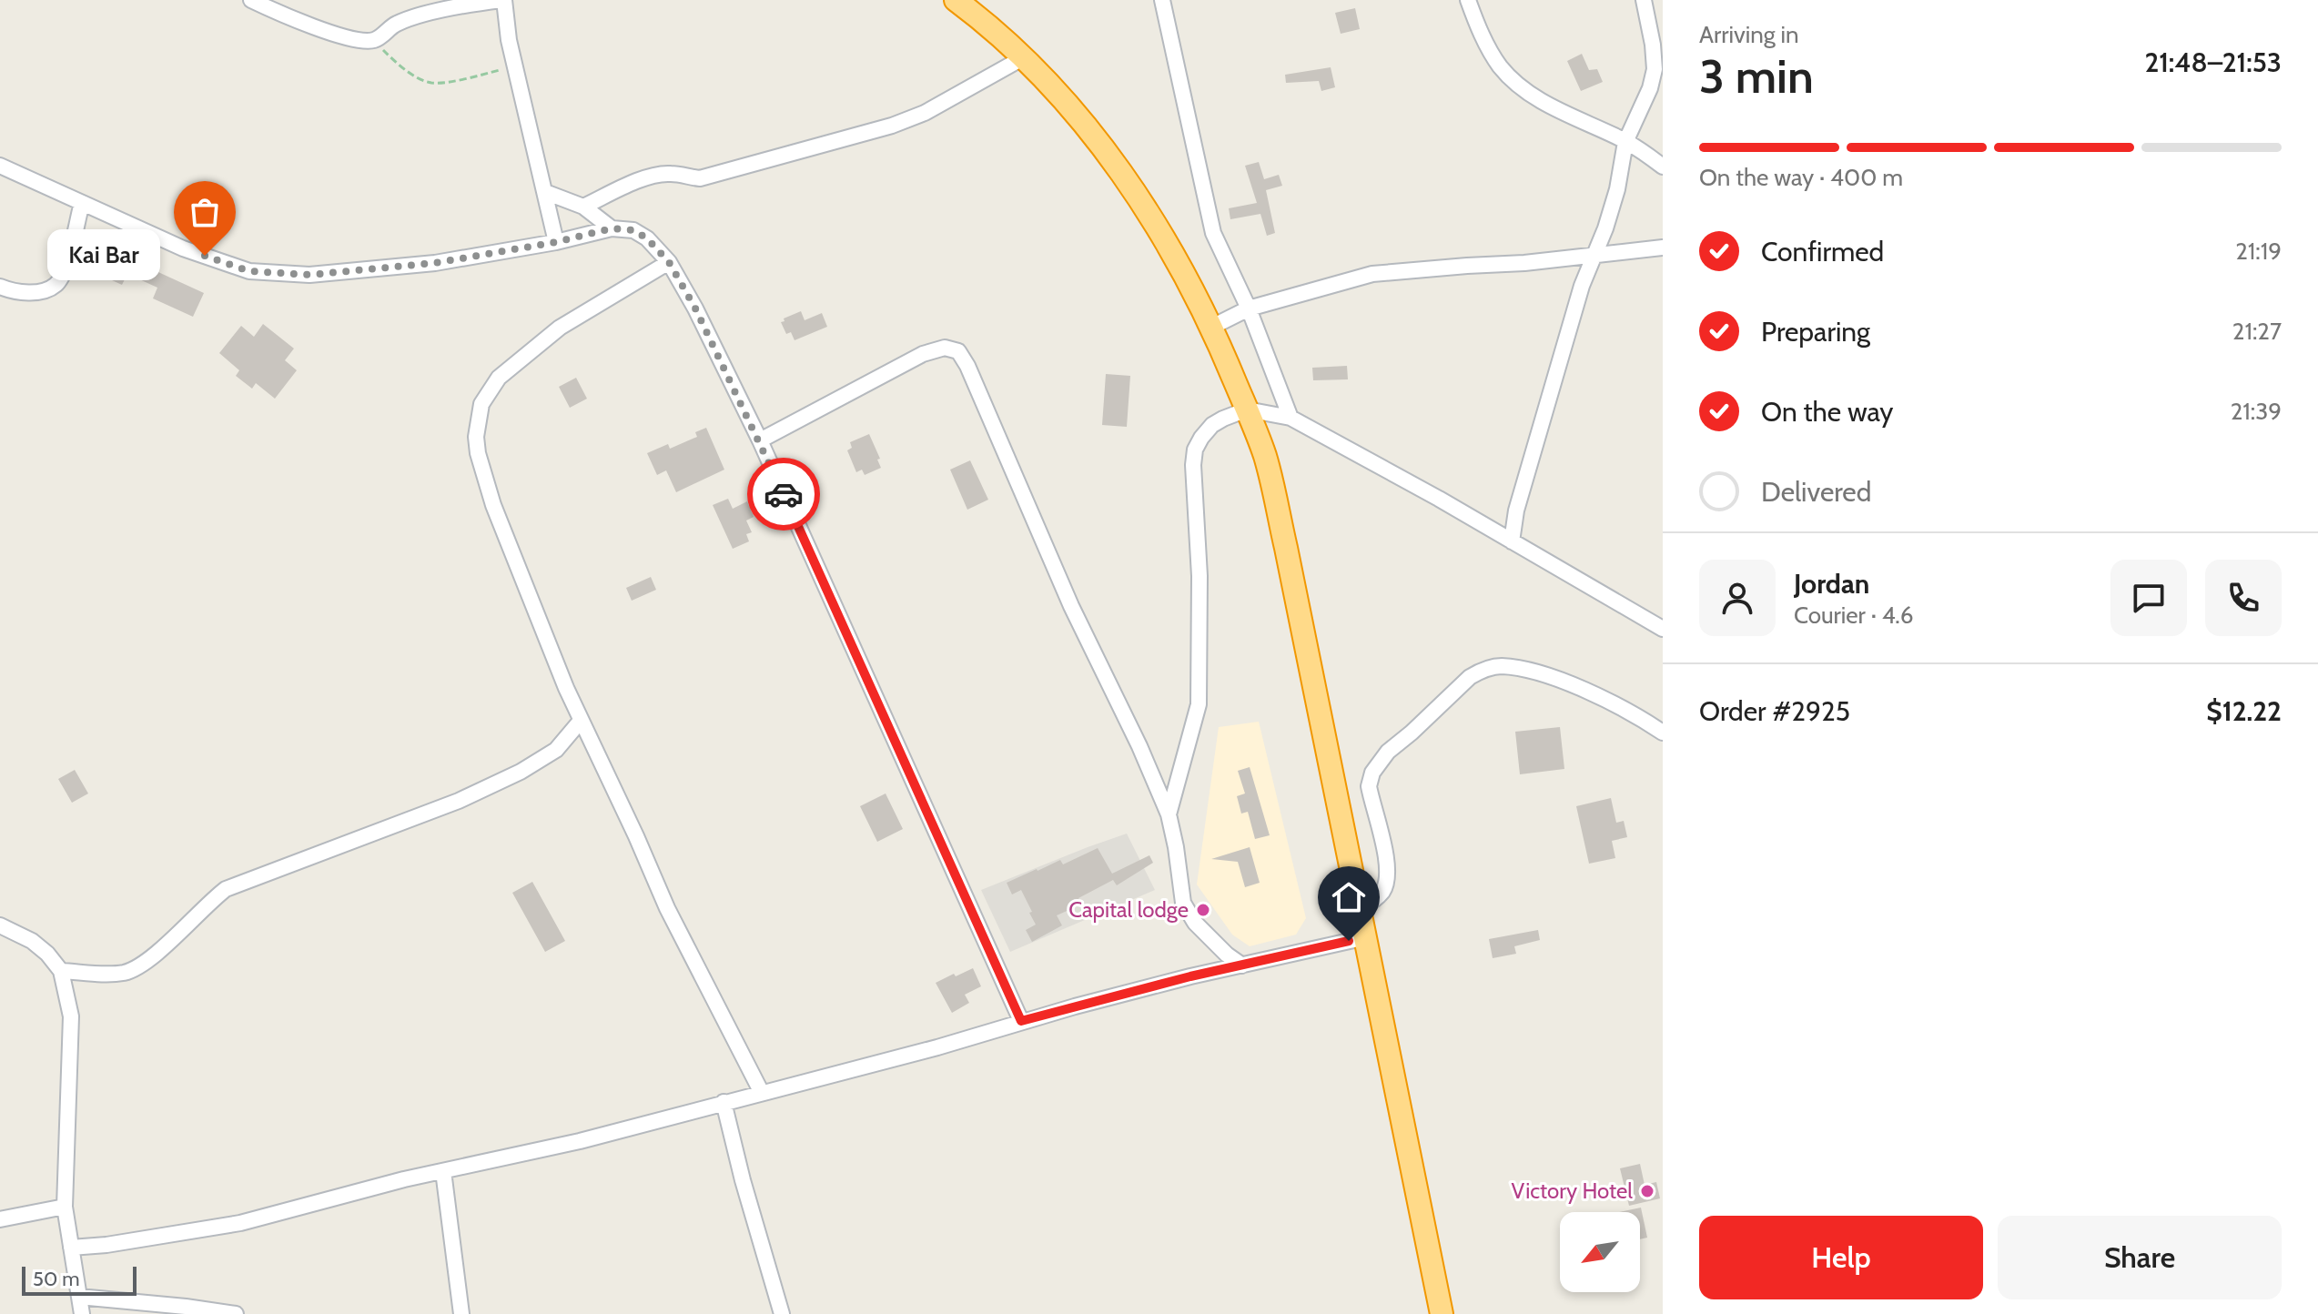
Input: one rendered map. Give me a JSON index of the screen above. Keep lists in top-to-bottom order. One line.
{"places":["Kai Bar","Capital lodge","Victory Hotel"],"scale_bar":"50 m","north":"bottom left","page":{"heading":["3 min","Arriving in","21:48–21:53"],"panel":["Jordan","Courier · 4.6","Order #2925","$12.22"],"bar":"On the way · 400 m","list":[["Confirmed","21:19"],["Preparing","21:27"],["On the way","21:39"],"Delivered"],"bubble":"Kai Bar","buttons":["Help","Share"],"scale":"50 m"}}
